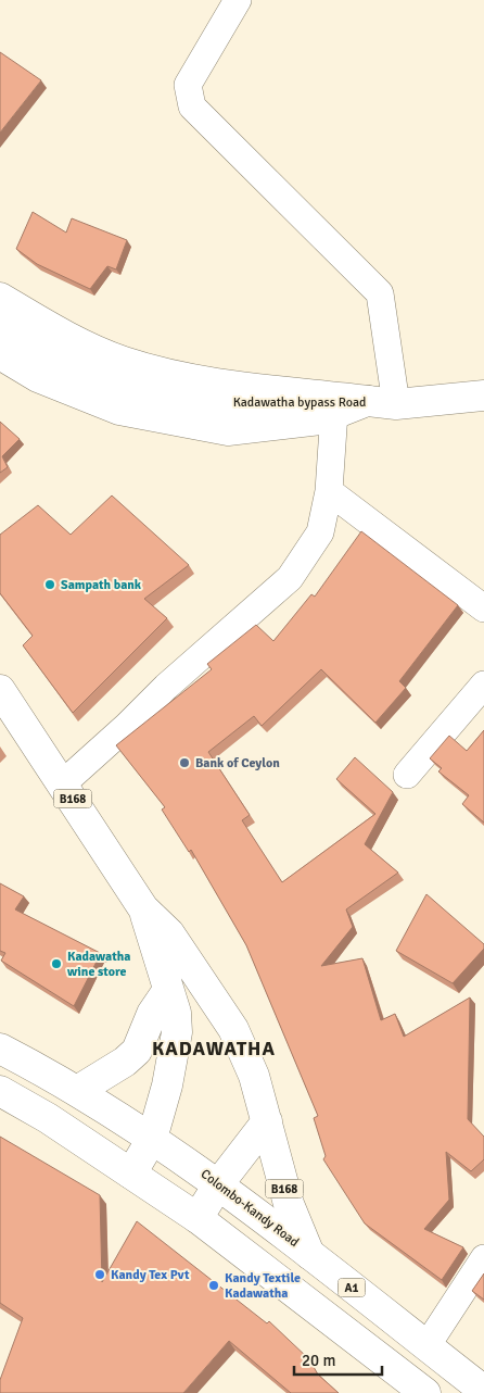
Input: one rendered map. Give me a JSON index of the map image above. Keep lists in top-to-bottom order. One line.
{"streets":{"main road":["Kadawatha bypass Road","B168","Colombo-Kandy Road","A1"]},"crossings":[["B168","Colombo-Kandy Road"]],"districts":["KADAWATHA"],"places":["Sampath bank","Bank of Ceylon","Kadawatha wine store","Kandy Tex Pvt","Kandy Textile Kadawatha"],"scale_bar":"20 m"}
